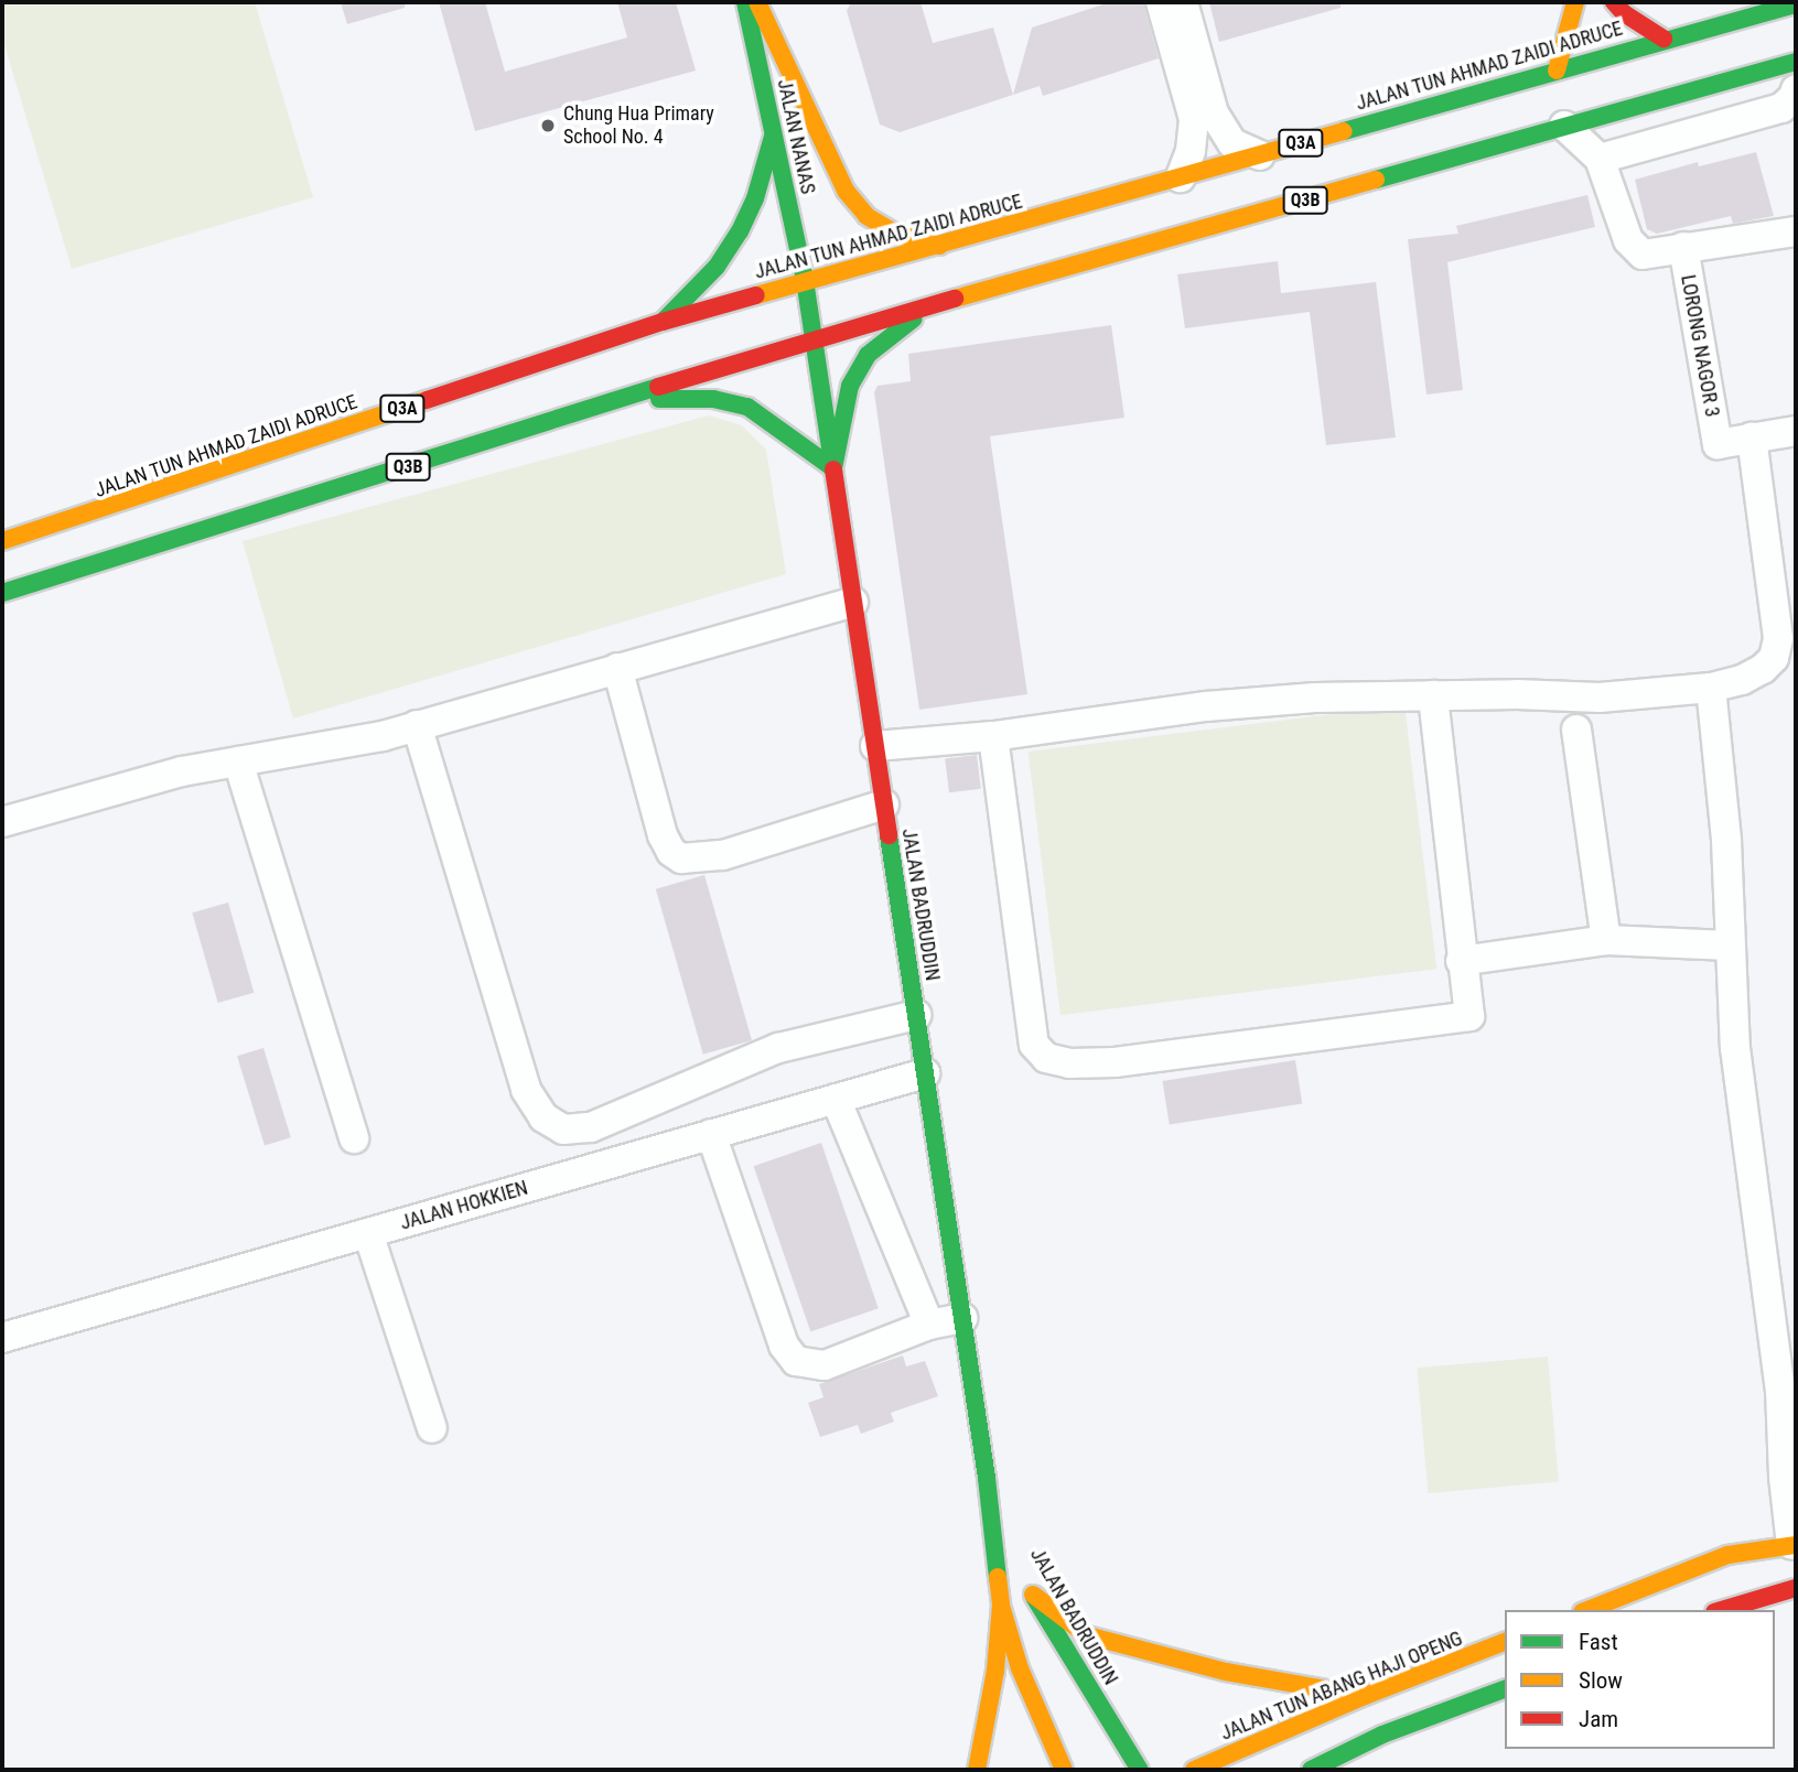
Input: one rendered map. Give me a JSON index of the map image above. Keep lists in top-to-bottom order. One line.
{"streets":{"main road":["JALAN TUN AHMAD ZAIDI ADRUCE","JALAN NANAS","Q3A","Q3B","JALAN BADRUDDIN","JALAN TUN ABANG HAJI OPENG"],"street":["LORONG NAGOR 3","JALAN HOKKIEN"]},"crossings":[["JALAN TUN AHMAD ZAIDI ADRUCE","JALAN NANAS"],["JALAN NANAS","Q3B"],["JALAN NANAS","JALAN BADRUDDIN"],["Q3B","JALAN BADRUDDIN"],["JALAN BADRUDDIN","JALAN HOKKIEN"],["JALAN BADRUDDIN","JALAN TUN ABANG HAJI OPENG"]],"places":["Chung Hua Primary School No. 4"],"legend":["Fast","Slow","Jam"]}
